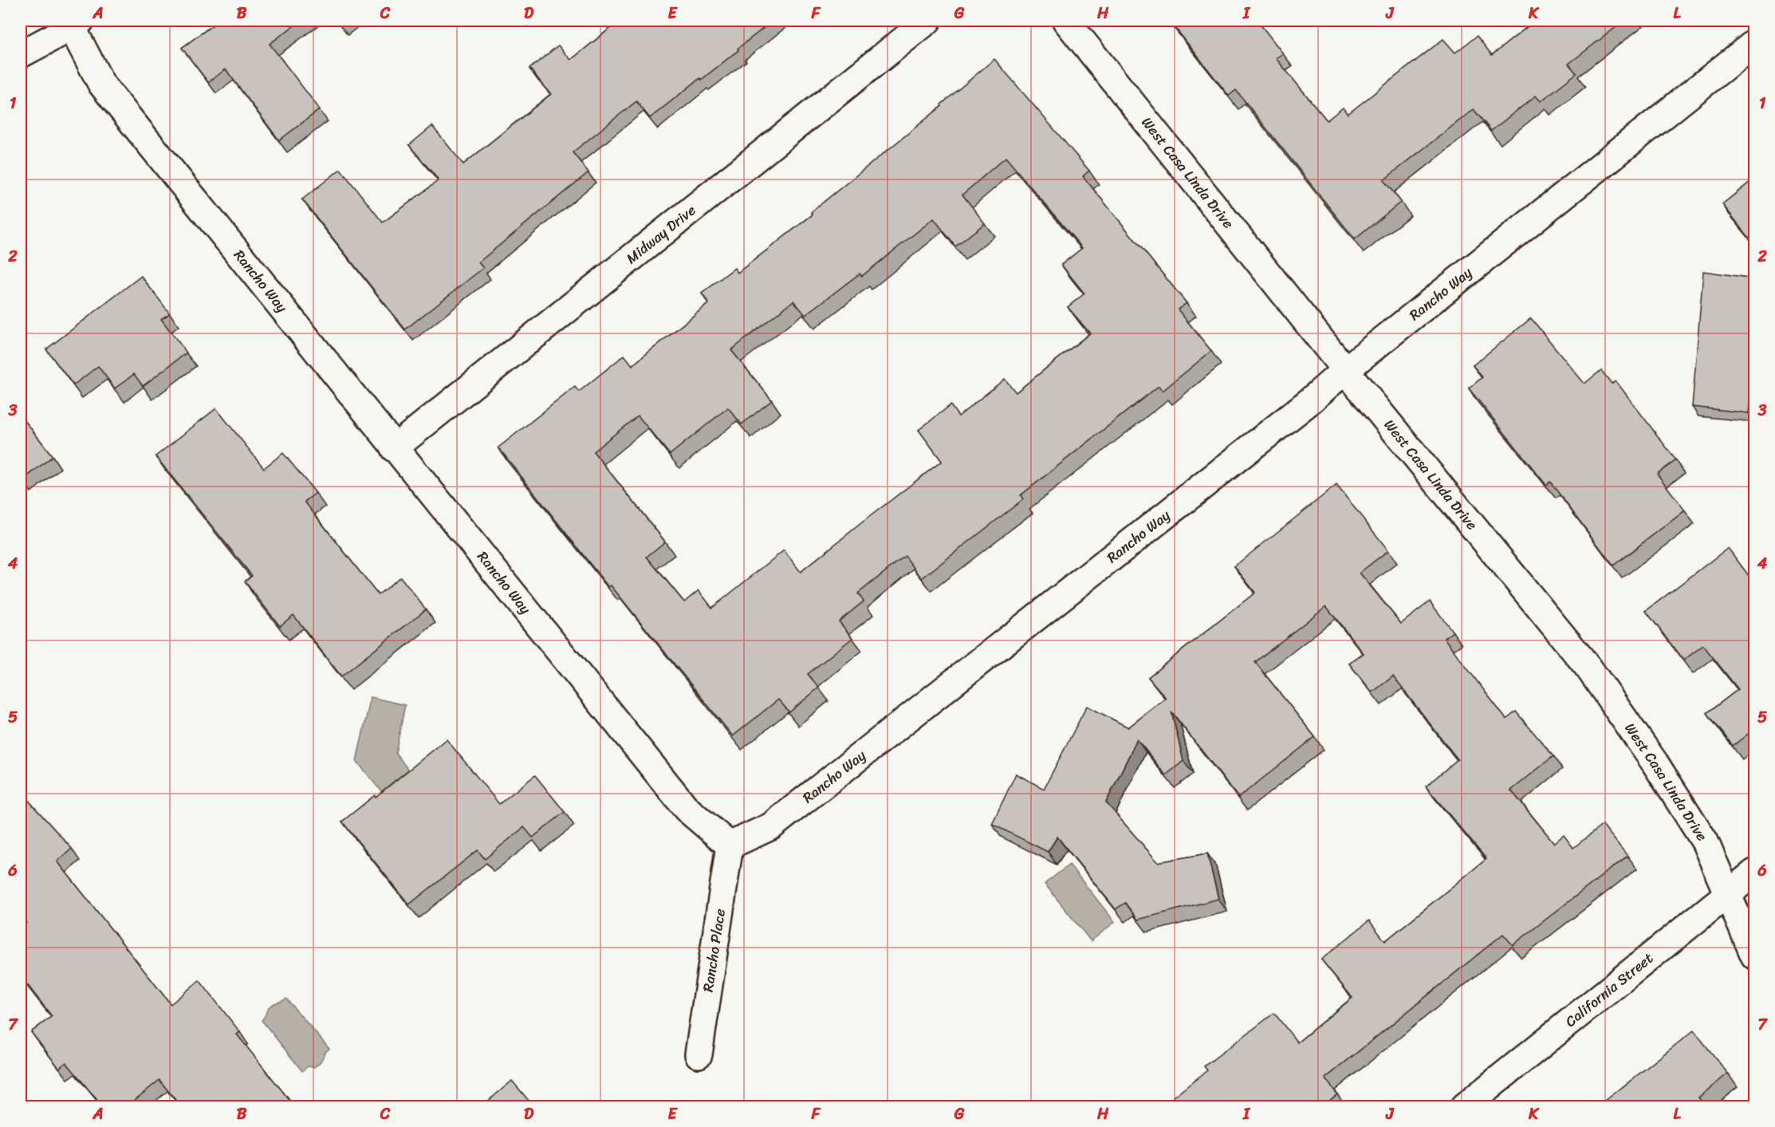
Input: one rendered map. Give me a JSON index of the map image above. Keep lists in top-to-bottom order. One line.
{"streets":{"street":["West Casa Linda Drive","Midway Drive","Rancho Way","Rancho Place","California Street"]},"crossings":[["West Casa Linda Drive","Rancho Way"],["West Casa Linda Drive","California Street"],["Midway Drive","Rancho Way"],["Rancho Way","Rancho Place"]],"grid":{"columns":["A","B","C","D","E","F","G","H","I","J","K","L"],"rows":["1","2","3","4","5","6","7"]}}
